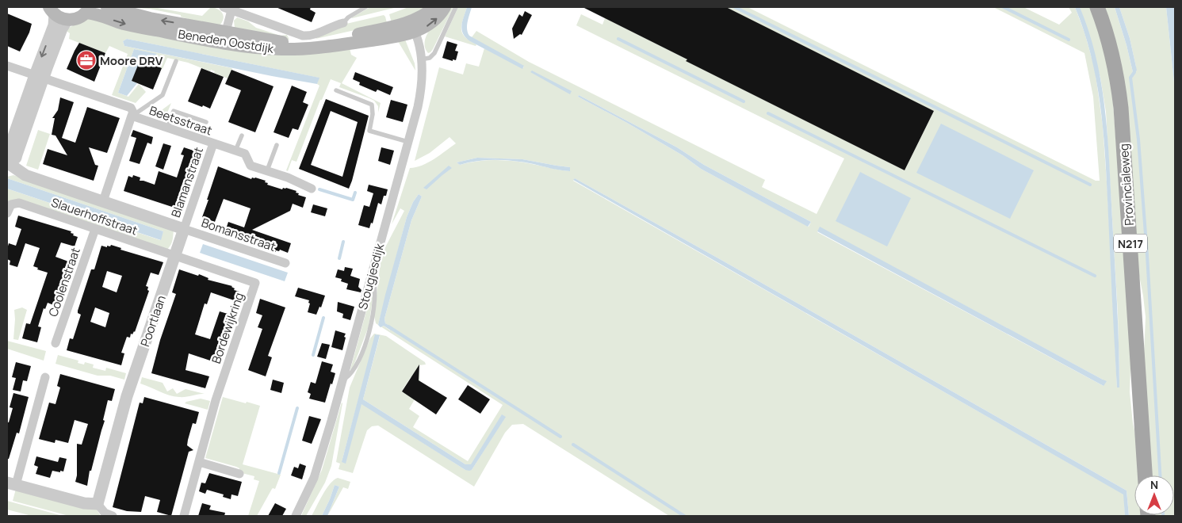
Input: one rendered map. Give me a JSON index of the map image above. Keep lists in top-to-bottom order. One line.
{"streets":{"main road":["Beneden Oostdijk","Provincialeweg","N217"],"street":["Beetsstraat","Blamanstraat","Slauerhoffstraat","Bomansstraat","Stougjesdijk","Coolenstraat","Poortlaan","Bordewijkring"]},"crossings":[["Beneden Oostdijk","Stougjesdijk"],["Beetsstraat","Blamanstraat"],["Blamanstraat","Bomansstraat"],["Blamanstraat","Poortlaan"],["Slauerhoffstraat","Coolenstraat"],["Slauerhoffstraat","Poortlaan"],["Slauerhoffstraat","Bordewijkring"],["Bomansstraat","Poortlaan"],["Poortlaan","Bordewijkring"]],"places":{"office":["Moore DRV"]},"north":"top"}
